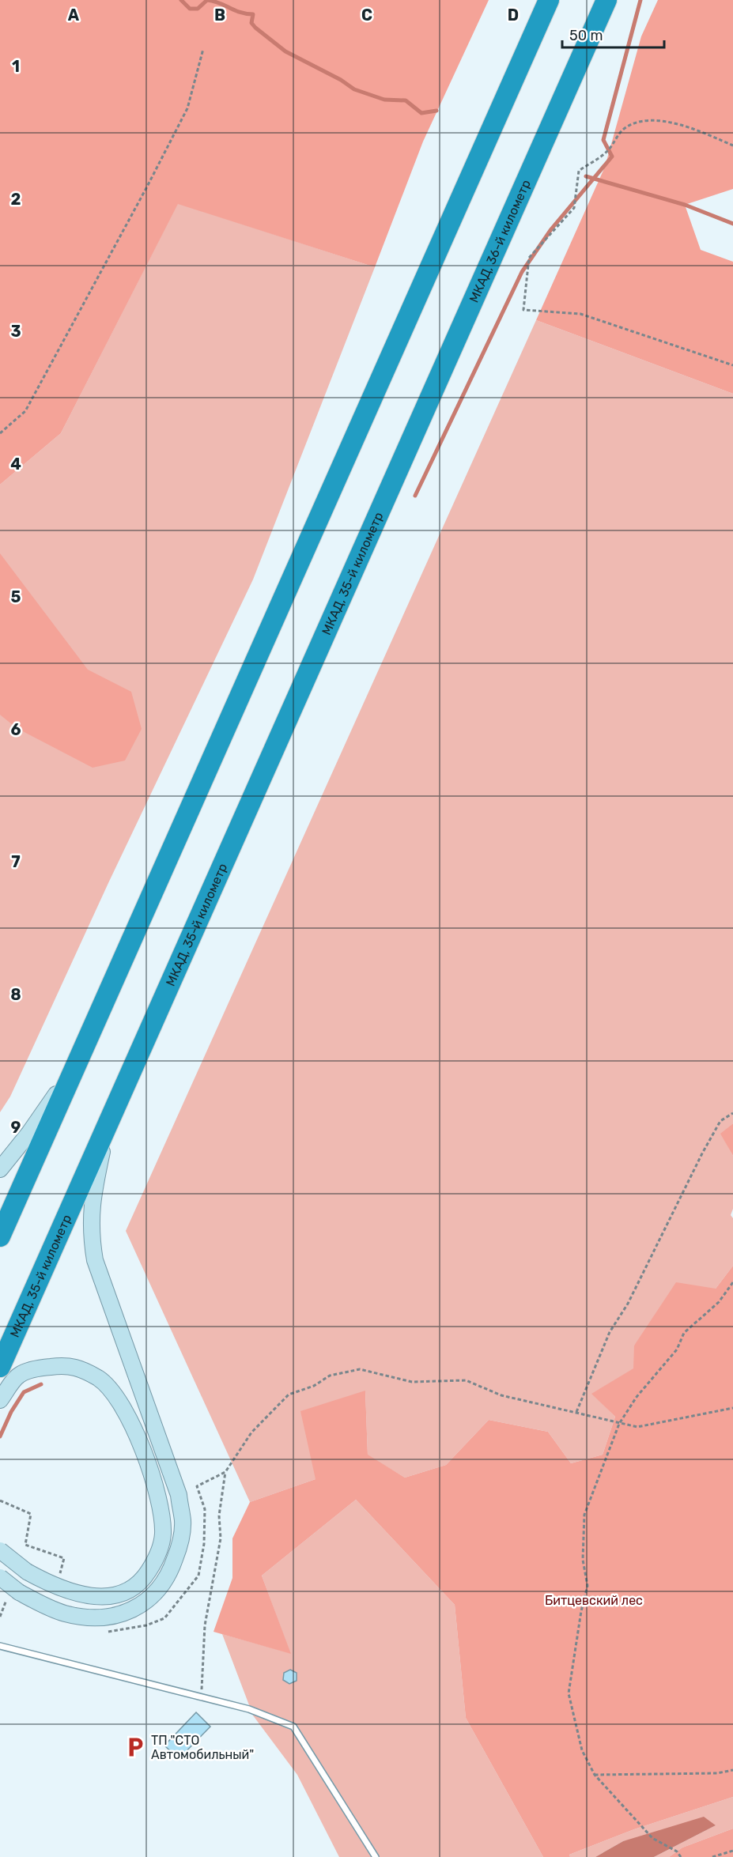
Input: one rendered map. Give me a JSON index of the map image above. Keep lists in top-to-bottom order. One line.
{"streets":{"highway":["МКАД, 36-й километр","МКАД, 35-й километр"]},"crossings":[["МКАД, 36-й километр","МКАД, 35-й километр"]],"parks":["Битцевский лес"],"places":{"parking":["ТП \"СТО Автомобильный\""]},"scale_bar":"50 m","grid":{"columns":["A","B","C","D"],"rows":["1","2","3","4","5","6","7","8","9"]}}
